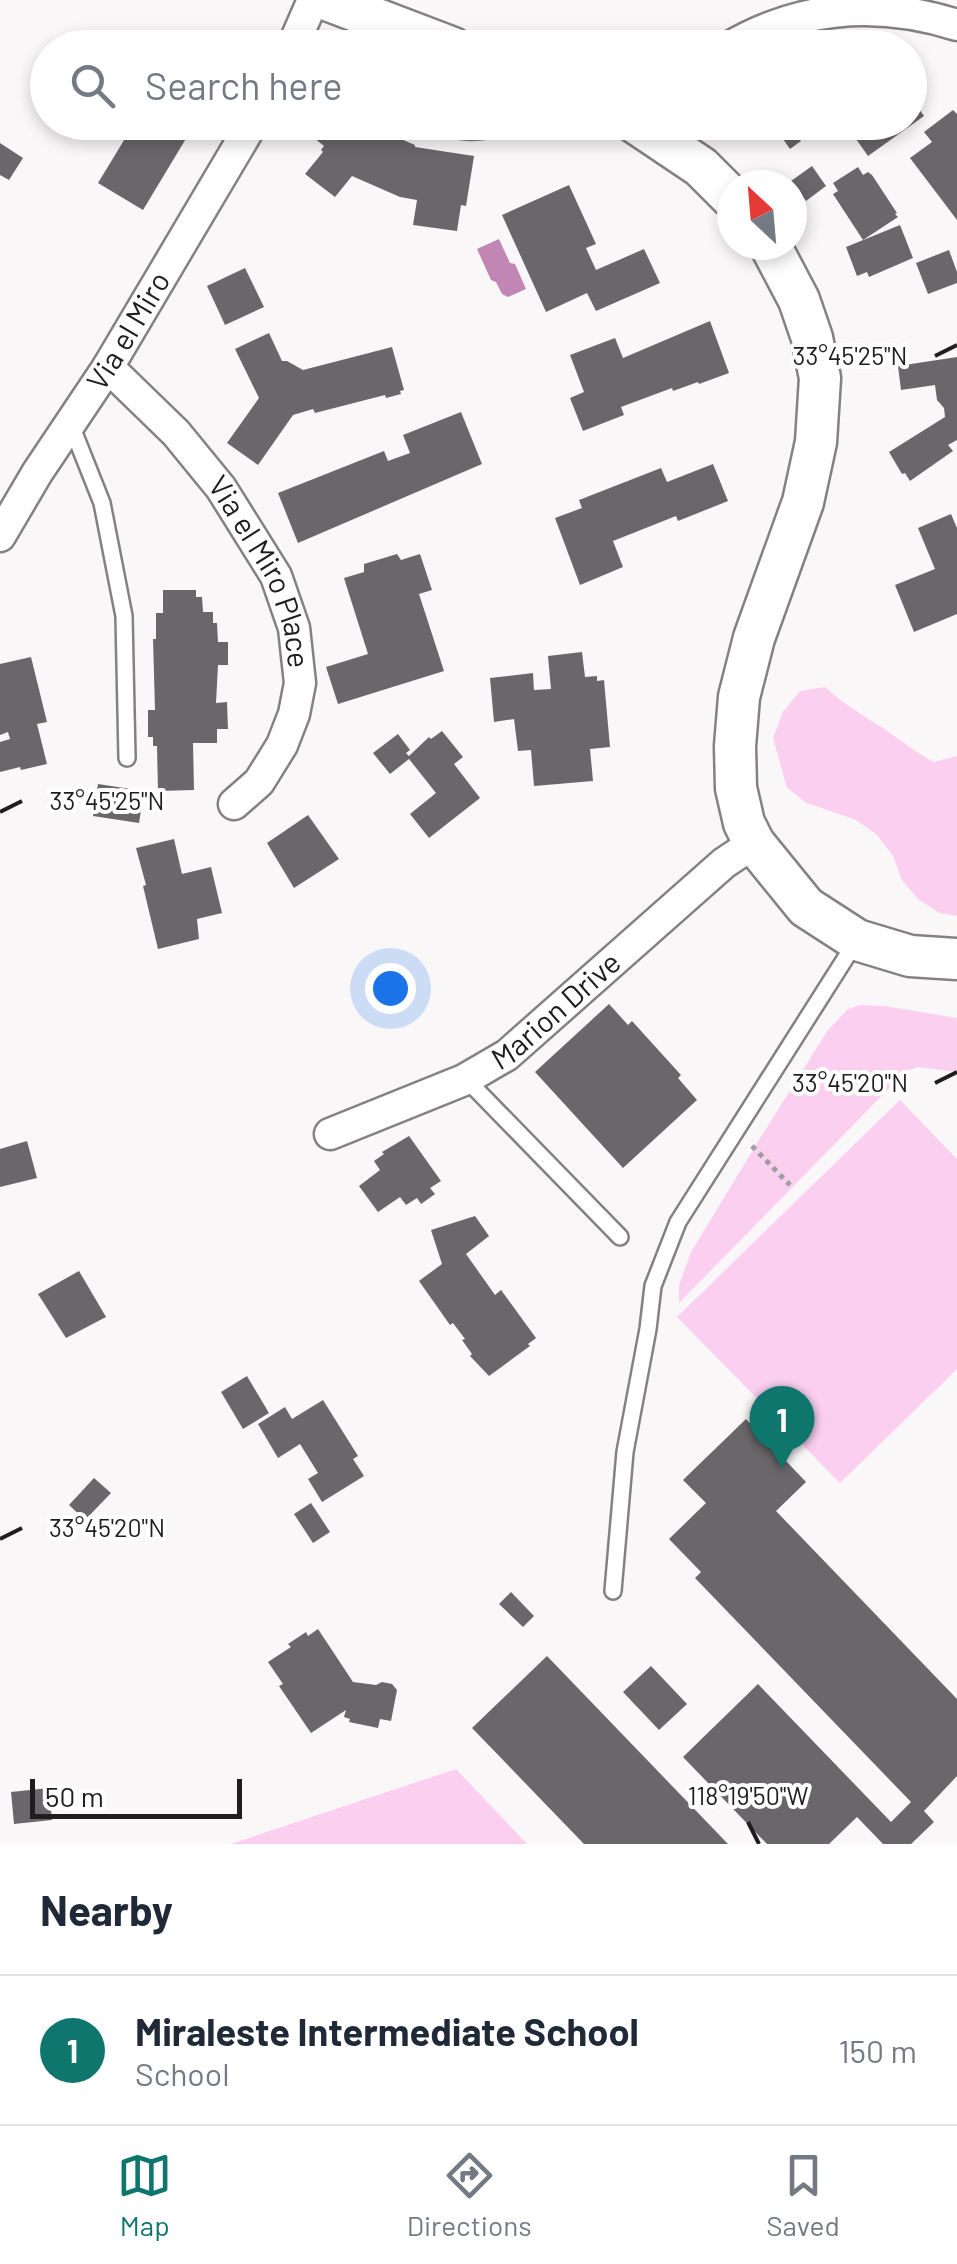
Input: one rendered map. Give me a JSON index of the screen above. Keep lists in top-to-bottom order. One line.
{"streets":{"street":["Via el Miro","Via el Miro Place","Marion Drive"]},"crossings":[["Via el Miro","Via el Miro Place"]],"scale_bar":"50 m","north":"top left","page":{"search":"Search here","pins":"1","scale":"50 m","heading":"Nearby","list":[{"mark":"1","name":"Miraleste Intermediate School","note":"School","value":"150 m"}],"nav":["Map","Directions","Saved"]},"coordinates":["33°45'25\"N","33°45'20\"N","118°19'50\"W"]}
